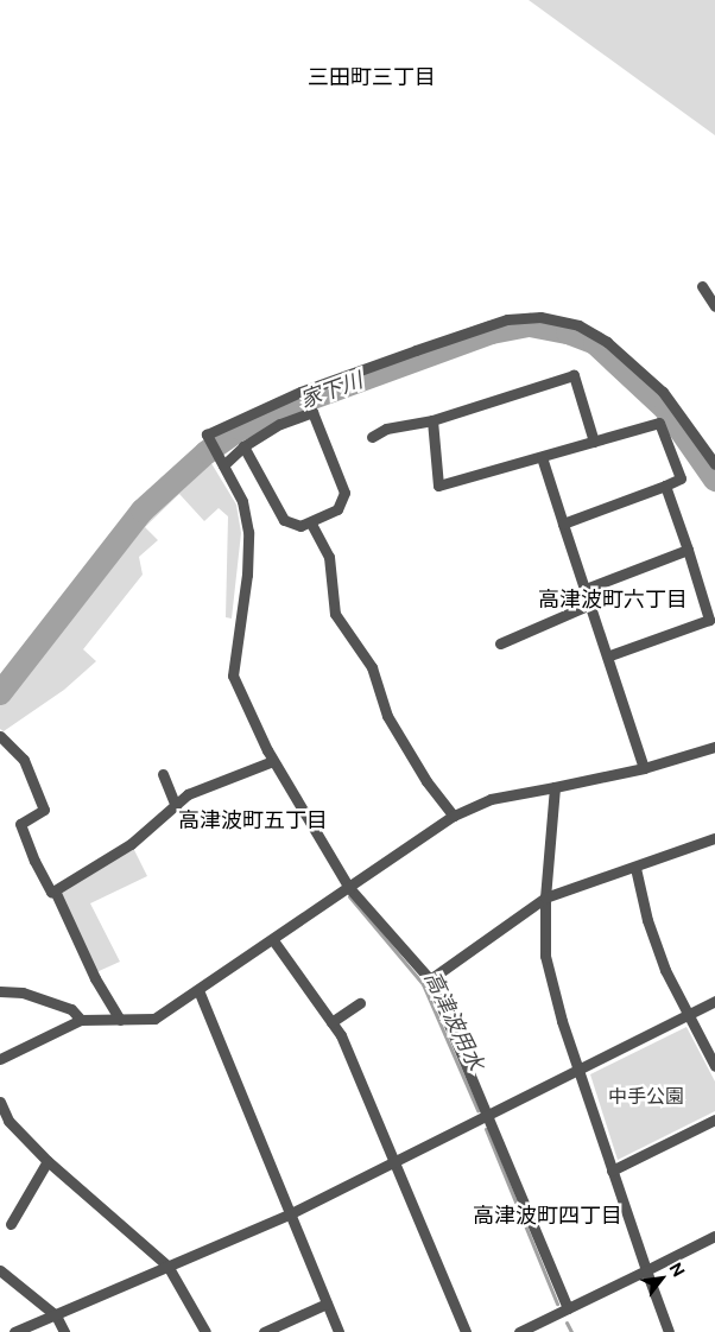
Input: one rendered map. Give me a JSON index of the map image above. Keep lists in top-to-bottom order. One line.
{"districts":["三田町三丁目","高津波町六丁目","高津波町五丁目","高津波町四丁目"],"water":["家下川","高津波用水"],"parks":["中手公園"],"north":"top right"}
